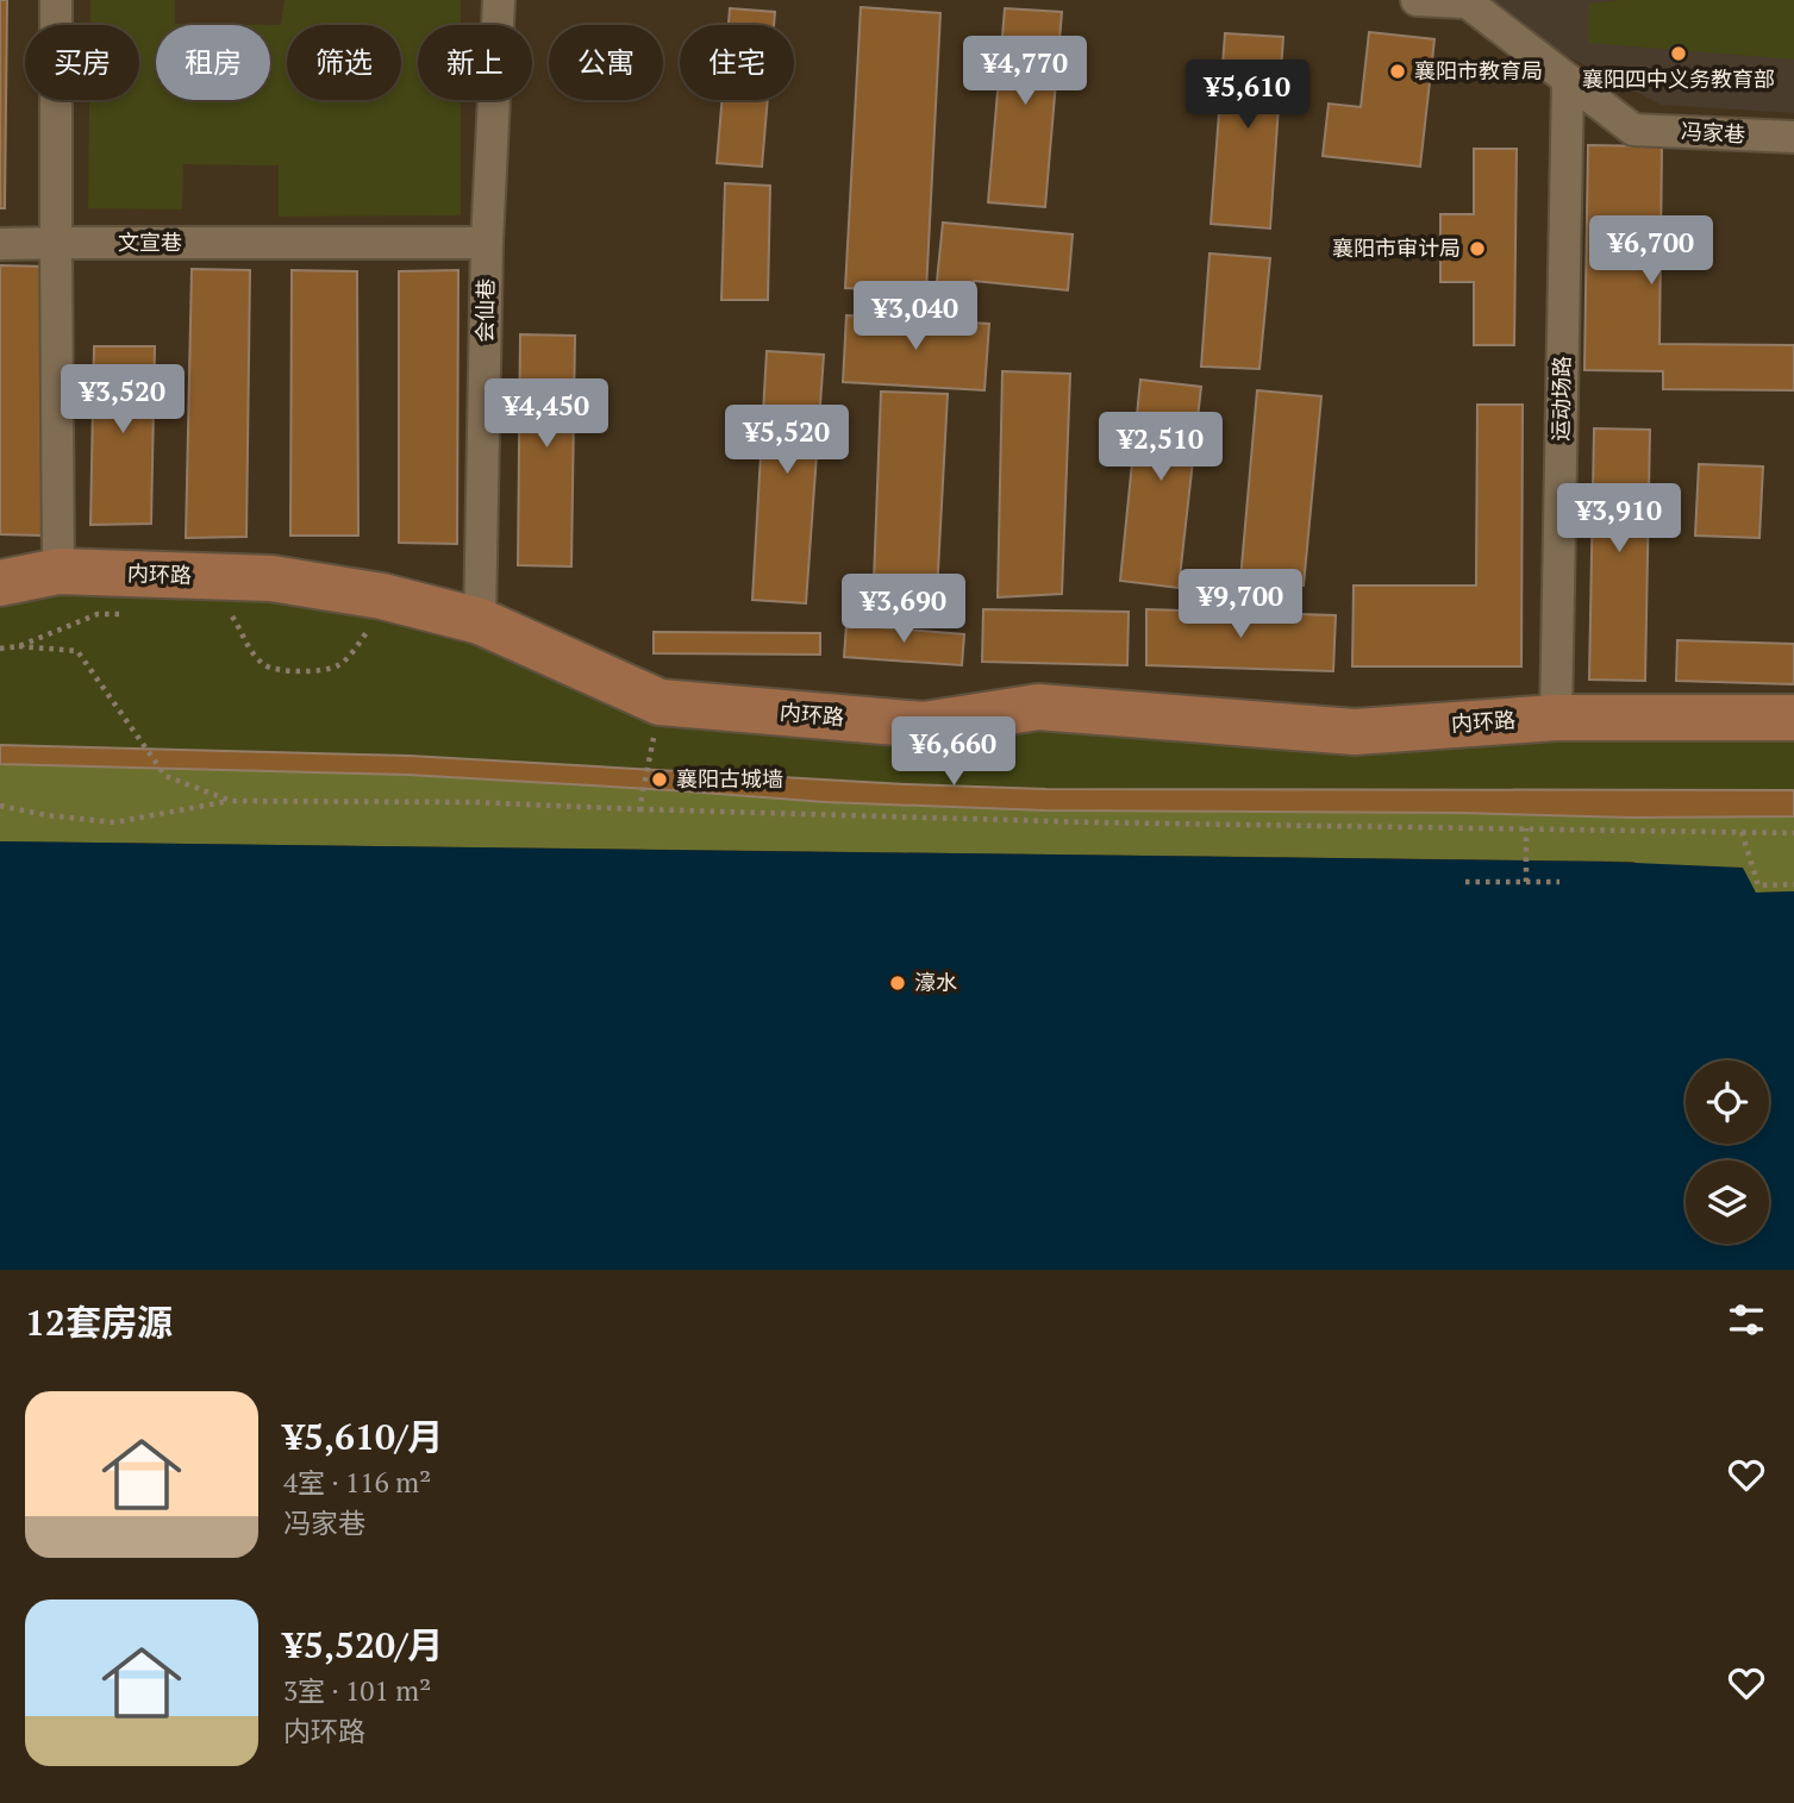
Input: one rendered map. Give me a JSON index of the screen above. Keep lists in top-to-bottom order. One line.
{"streets":{"street":["冯家巷","文宣巷","会仙巷","运动场路","内环路"]},"crossings":[["冯家巷","运动场路"],["文宣巷","会仙巷"],["会仙巷","内环路"],["运动场路","内环路"]],"places":["襄阳四中义务教育部","襄阳市教育局","襄阳市审计局","襄阳古城墙","濠水"],"page":{"chip":["买房","租房","筛选","新上","公寓","住宅"],"price":["¥4,770","¥5,610","¥6,700","¥3,040","¥3,520","¥4,450","¥5,520","¥2,510","¥3,910","¥9,700","¥3,690","¥6,660"],"heading":"12套房源","list":[{"name":"¥5,610/月","note":"4室 · 116 m² · 冯家巷"},{"name":"¥5,520/月","note":"3室 · 101 m² · 内环路"}]}}
